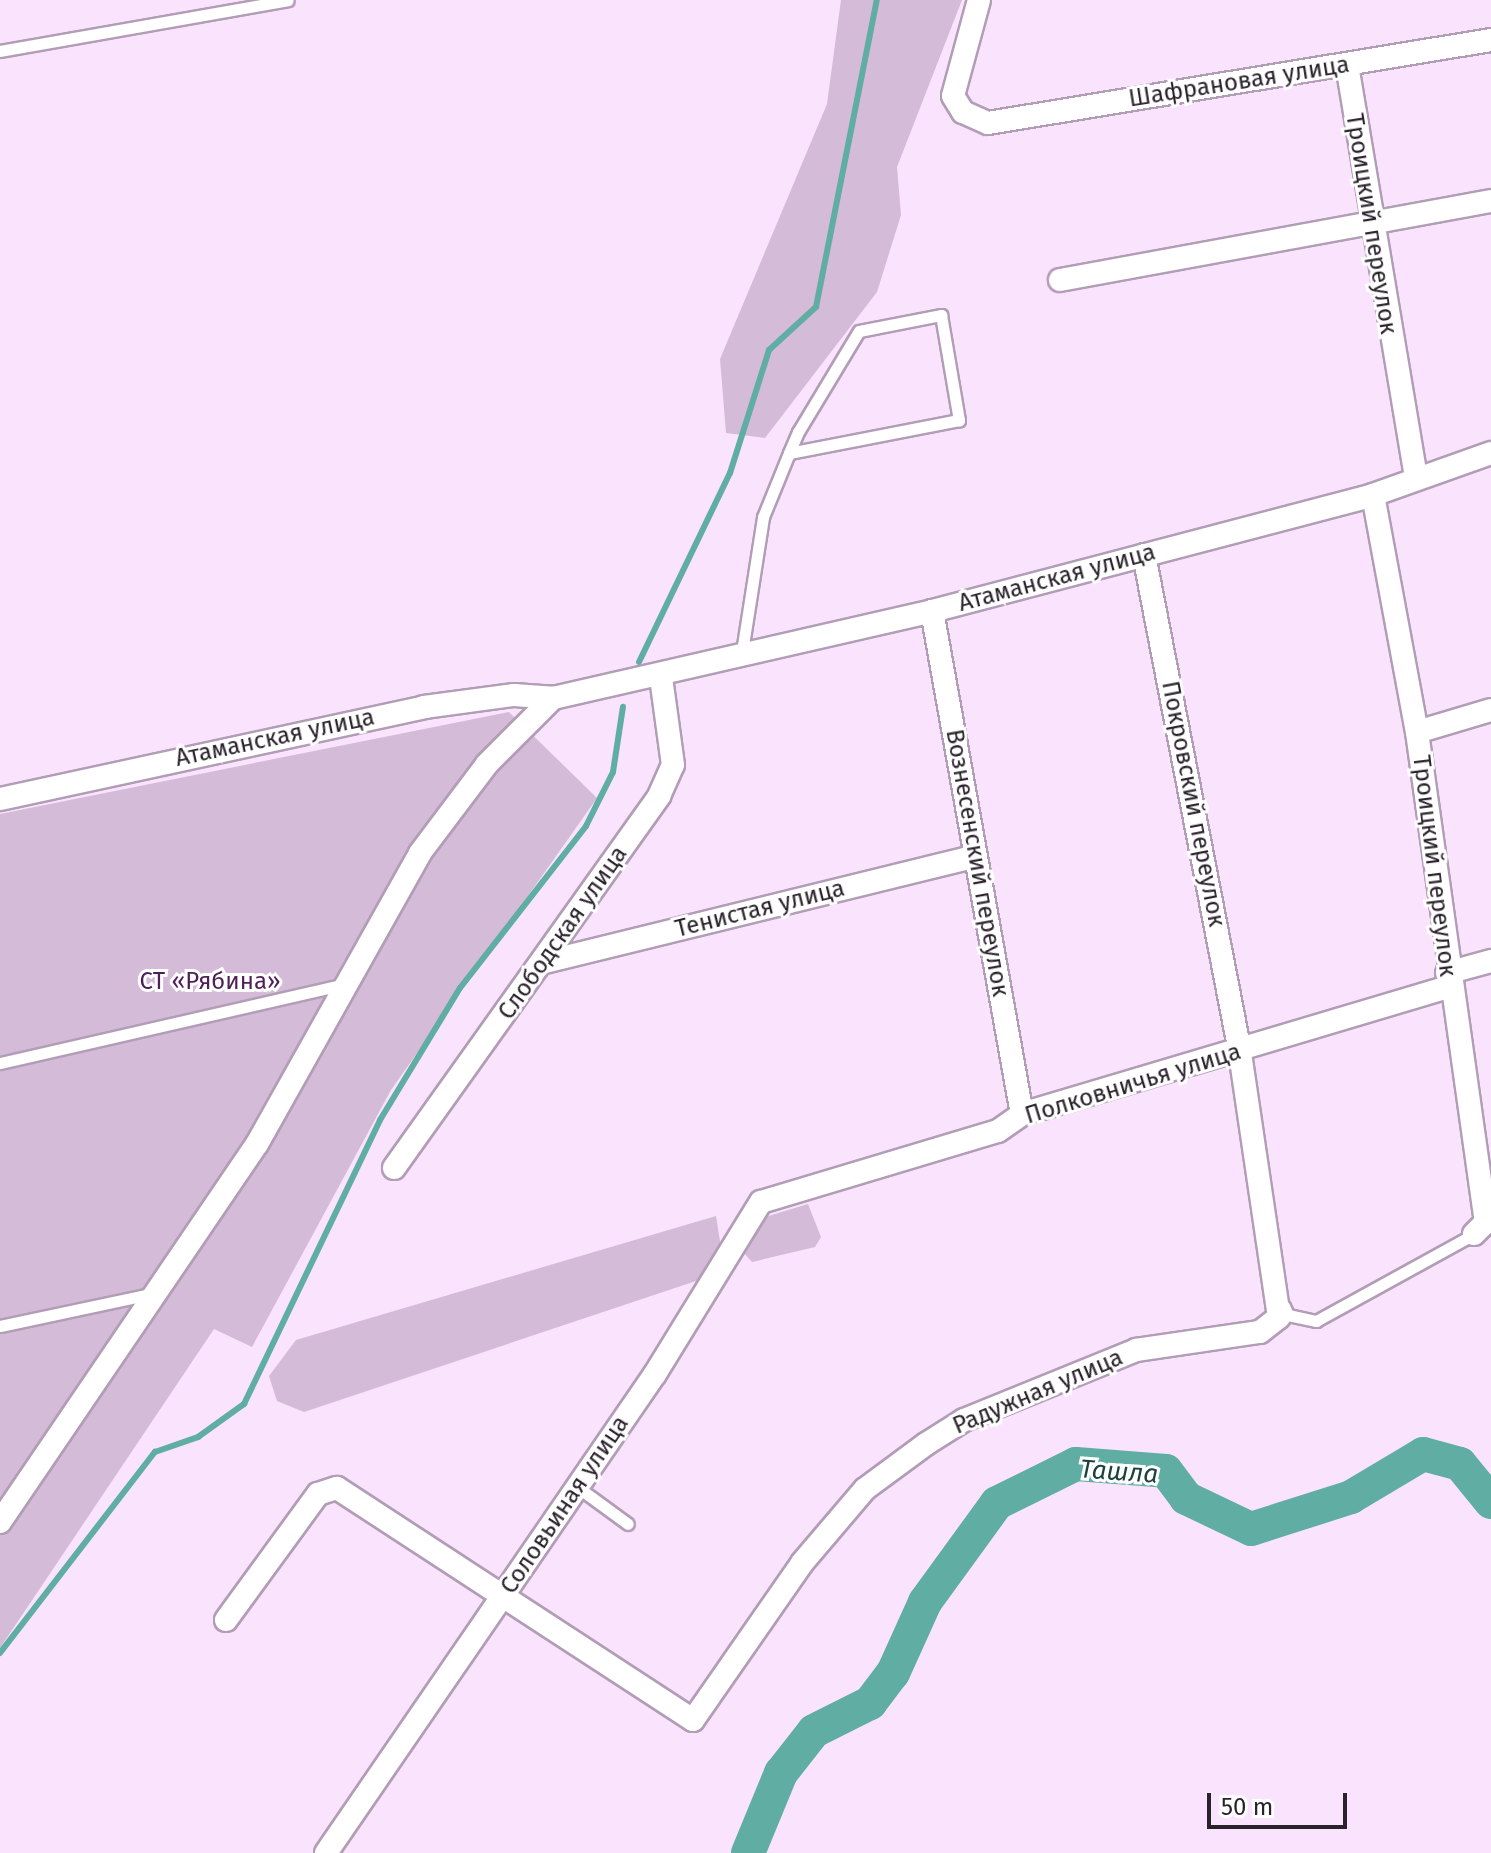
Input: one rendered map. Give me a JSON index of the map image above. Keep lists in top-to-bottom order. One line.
{"streets":{"street":["Шафрановая улица","Троицкий переулок","Атаманская улица","Покровский переулок","Вознесенский переулок","Тенистая улица","Слободская улица","Полковничья улица","Радужная улица","Соловьиная улица"]},"crossings":[["Шафрановая улица","Троицкий переулок"],["Троицкий переулок","Атаманская улица"],["Троицкий переулок","Полковничья улица"],["Атаманская улица","Покровский переулок"],["Атаманская улица","Вознесенский переулок"],["Атаманская улица","Слободская улица"],["Покровский переулок","Полковничья улица"],["Вознесенский переулок","Тенистая улица"],["Вознесенский переулок","Полковничья улица"],["Тенистая улица","Слободская улица"],["Полковничья улица","Соловьиная улица"],["Радужная улица","Соловьиная улица"]],"water":["Ташла"],"parks":["СТ «Рябина»"],"scale_bar":"50 m"}
